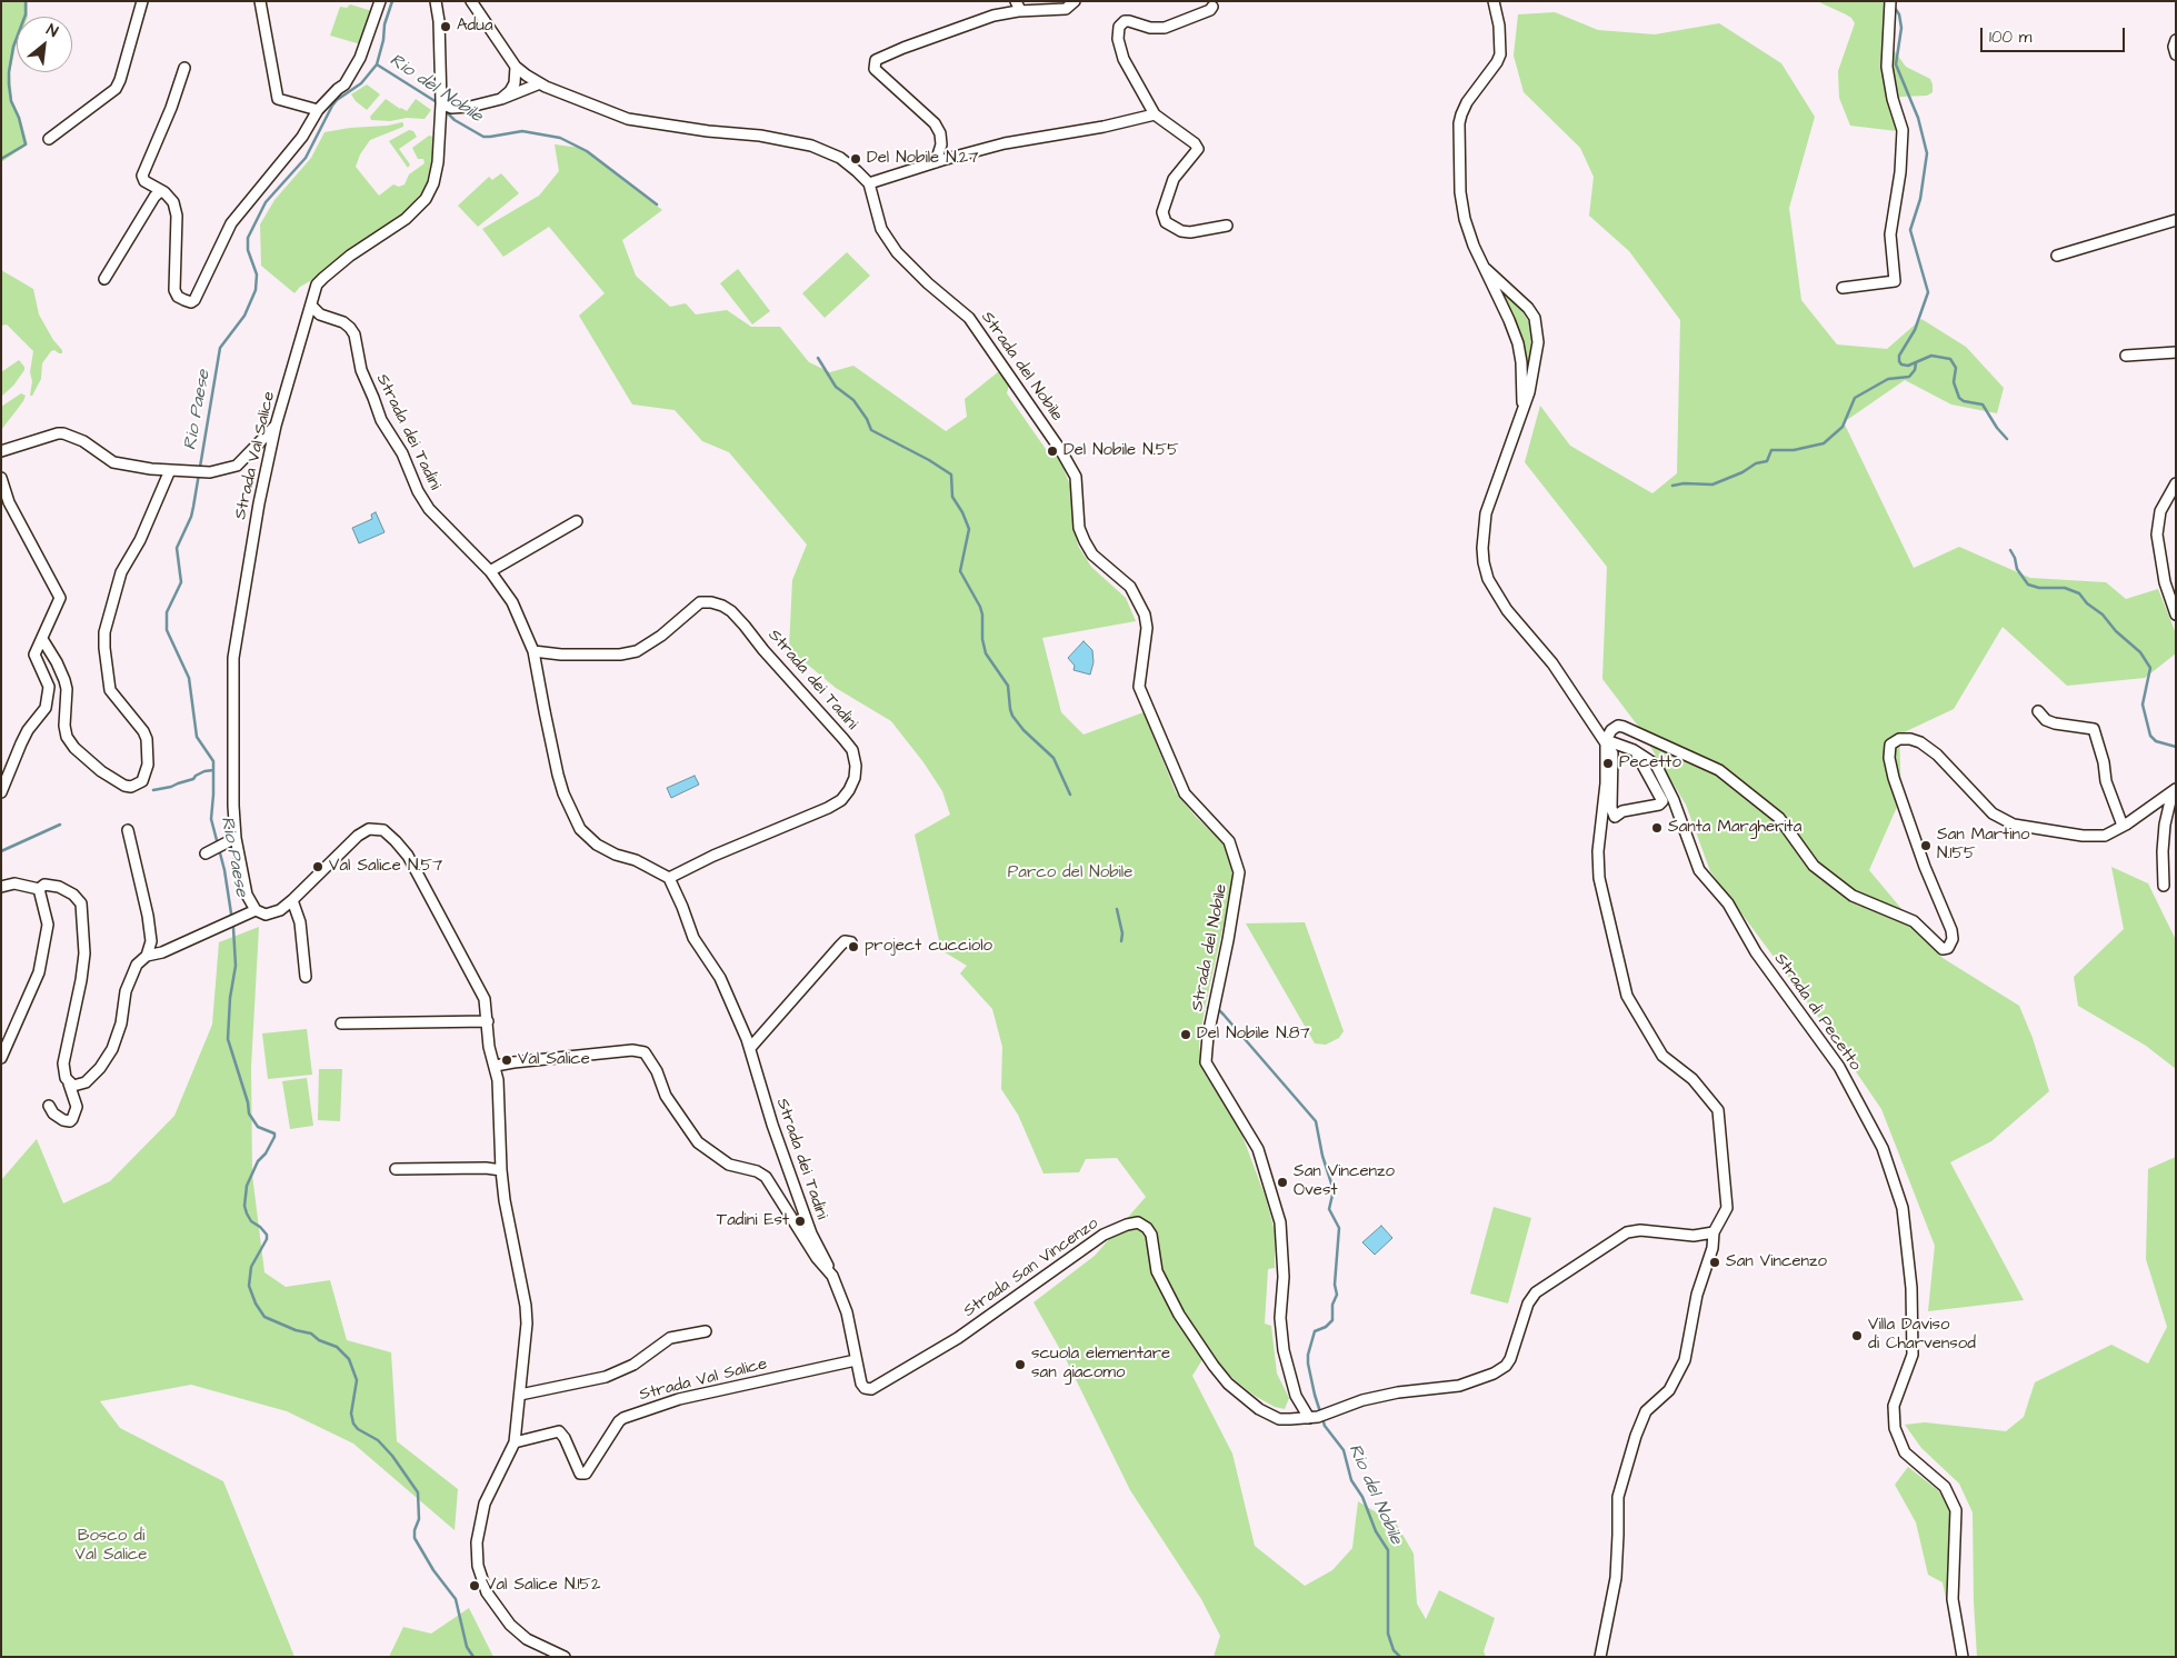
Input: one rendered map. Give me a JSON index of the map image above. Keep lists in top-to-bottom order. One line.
{"streets":{"street":["Strada del Nobile","Strada dei Tadini","Strada Val Salice","Strada di Pecetto","Strada San Vincenzo"]},"crossings":[["Strada del Nobile","Strada San Vincenzo"],["Strada dei Tadini","Strada Val Salice"],["Strada dei Tadini","Strada San Vincenzo"],["Strada Val Salice","Strada San Vincenzo"]],"water":["Rio del Nobile","Rio Paese"],"parks":["Parco del Nobile","Bosco di Val Salice"],"places":["Adua","Del Nobile N.27","Del Nobile N.55","Pecetto","Santa Margherita","San Martino N.155","Val Salice N.57","project cucciolo","Del Nobile N.87","Val Salice","San Vincenzo Ovest","Tadini Est","San Vincenzo","Villa Daviso di Charvensod","scuola elementare san giacomo","Val Salice N.152"],"scale_bar":"100 m","north":"top right"}
